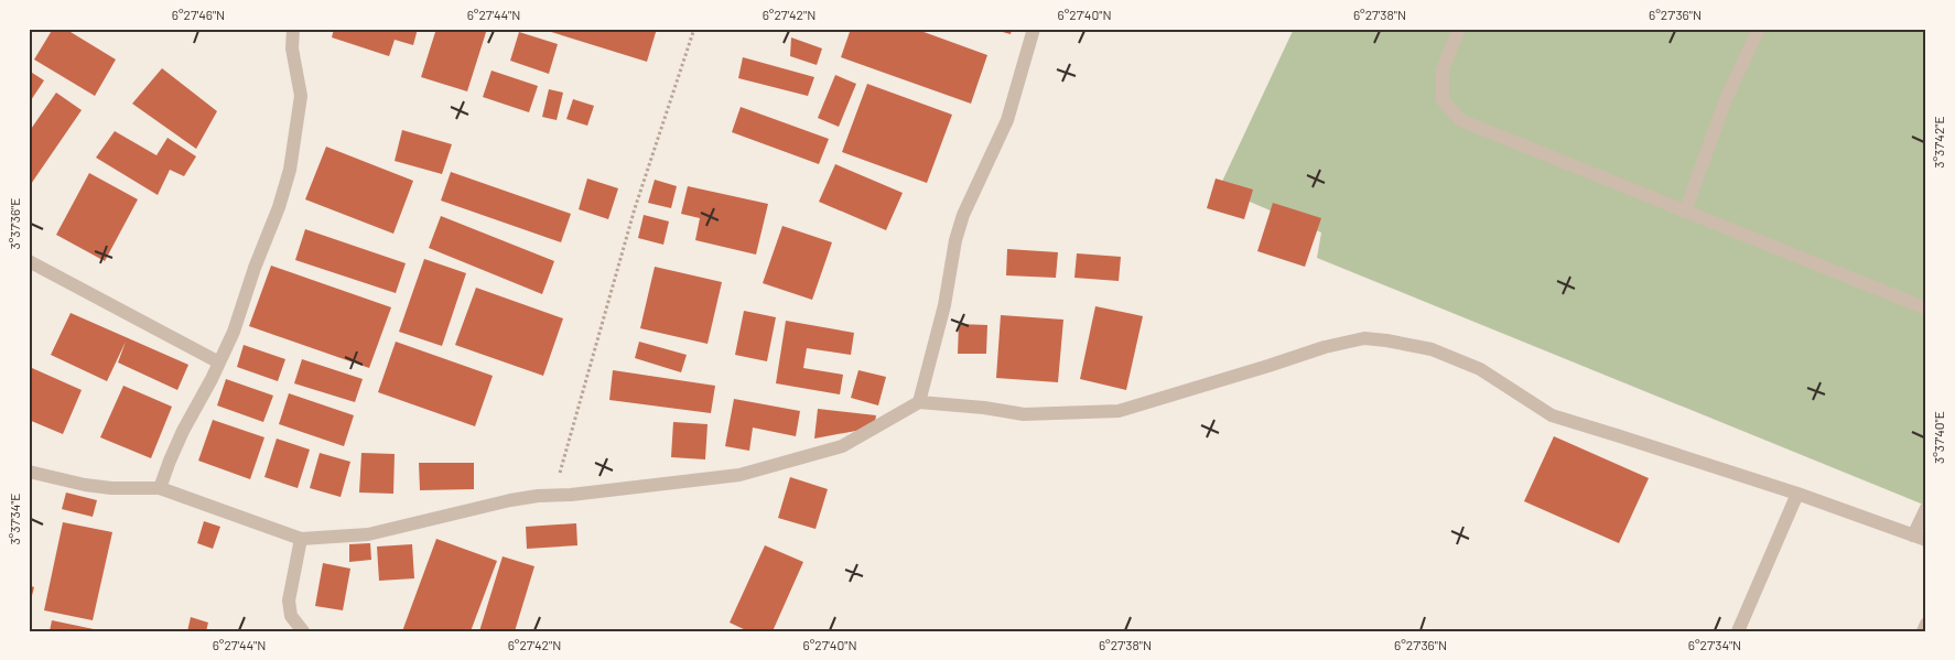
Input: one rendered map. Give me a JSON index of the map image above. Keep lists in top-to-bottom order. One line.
{"coordinates":["6°27'46\"N","6°27'44\"N","6°27'42\"N","6°27'40\"N","6°27'38\"N","6°27'36\"N","3°37'42\"E","3°37'36\"E","3°37'40\"E","3°37'34\"E","6°27'34\"N"]}
